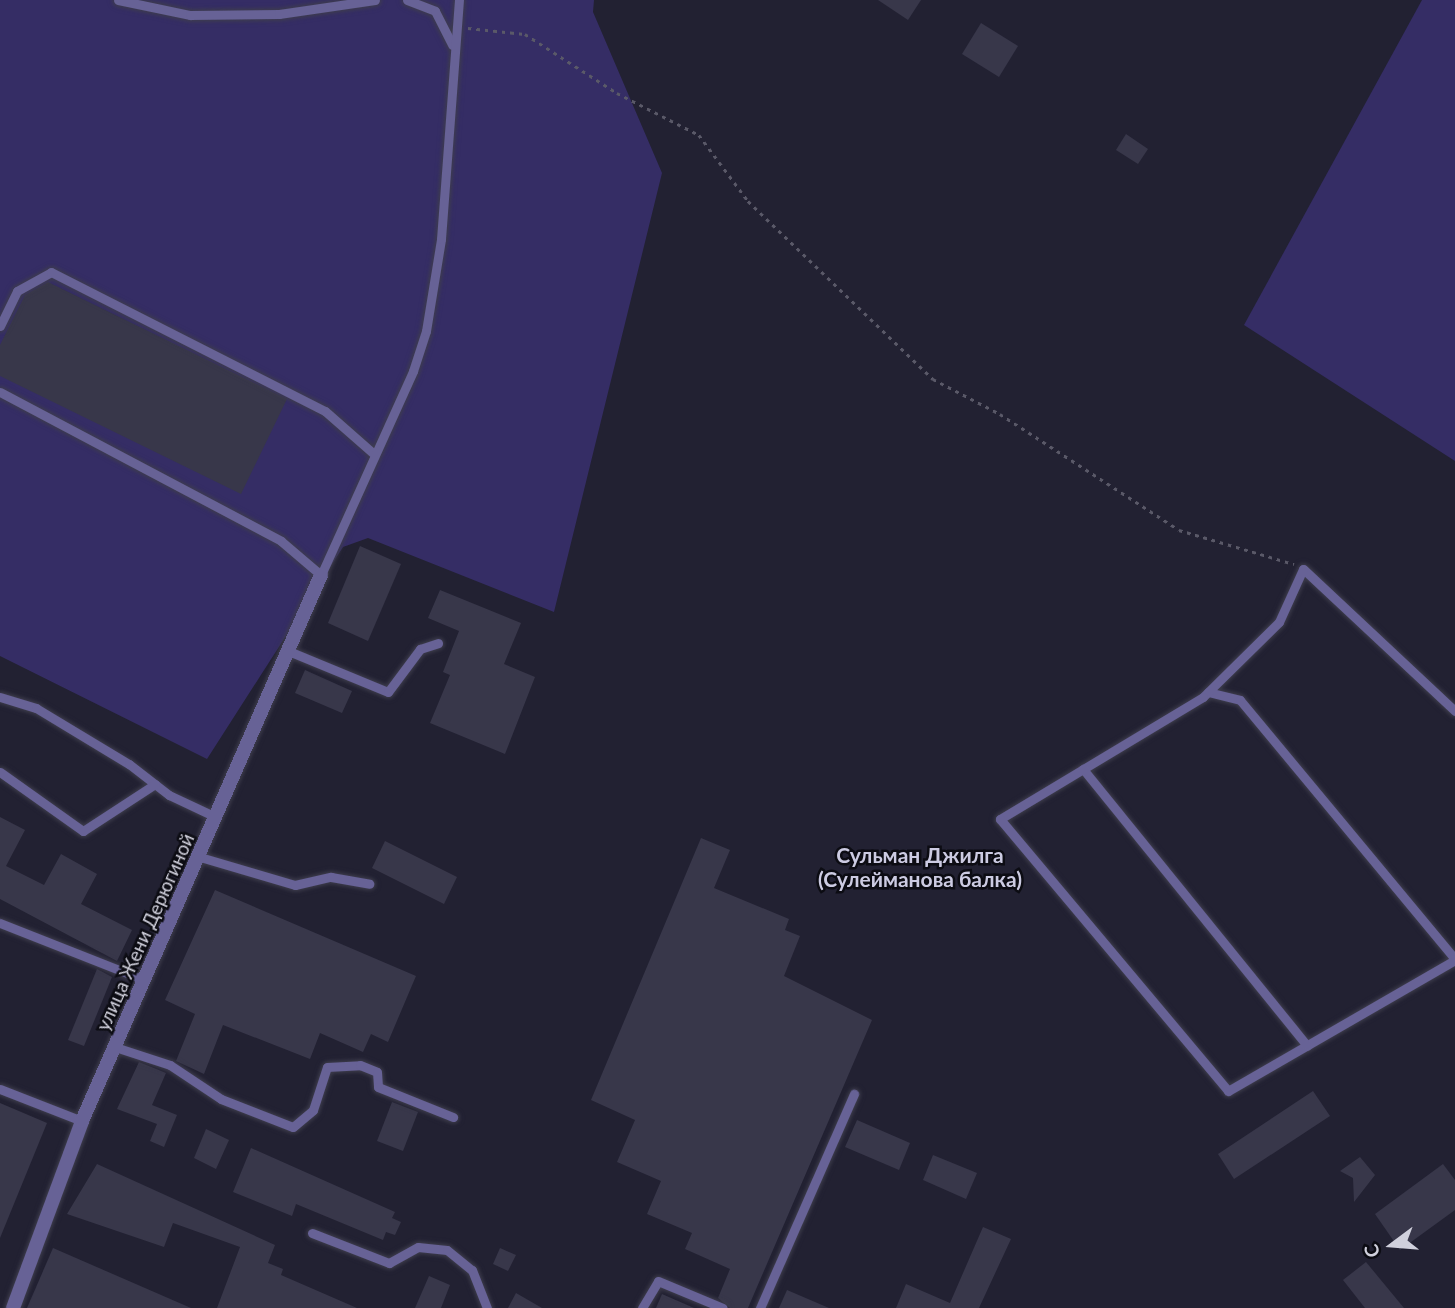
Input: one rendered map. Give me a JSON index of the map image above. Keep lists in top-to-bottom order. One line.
{"streets":{"street":["улица Жени Дерюгиной"]},"districts":["Сульман Джилга (Сулейманова балка)"],"north":"left"}
